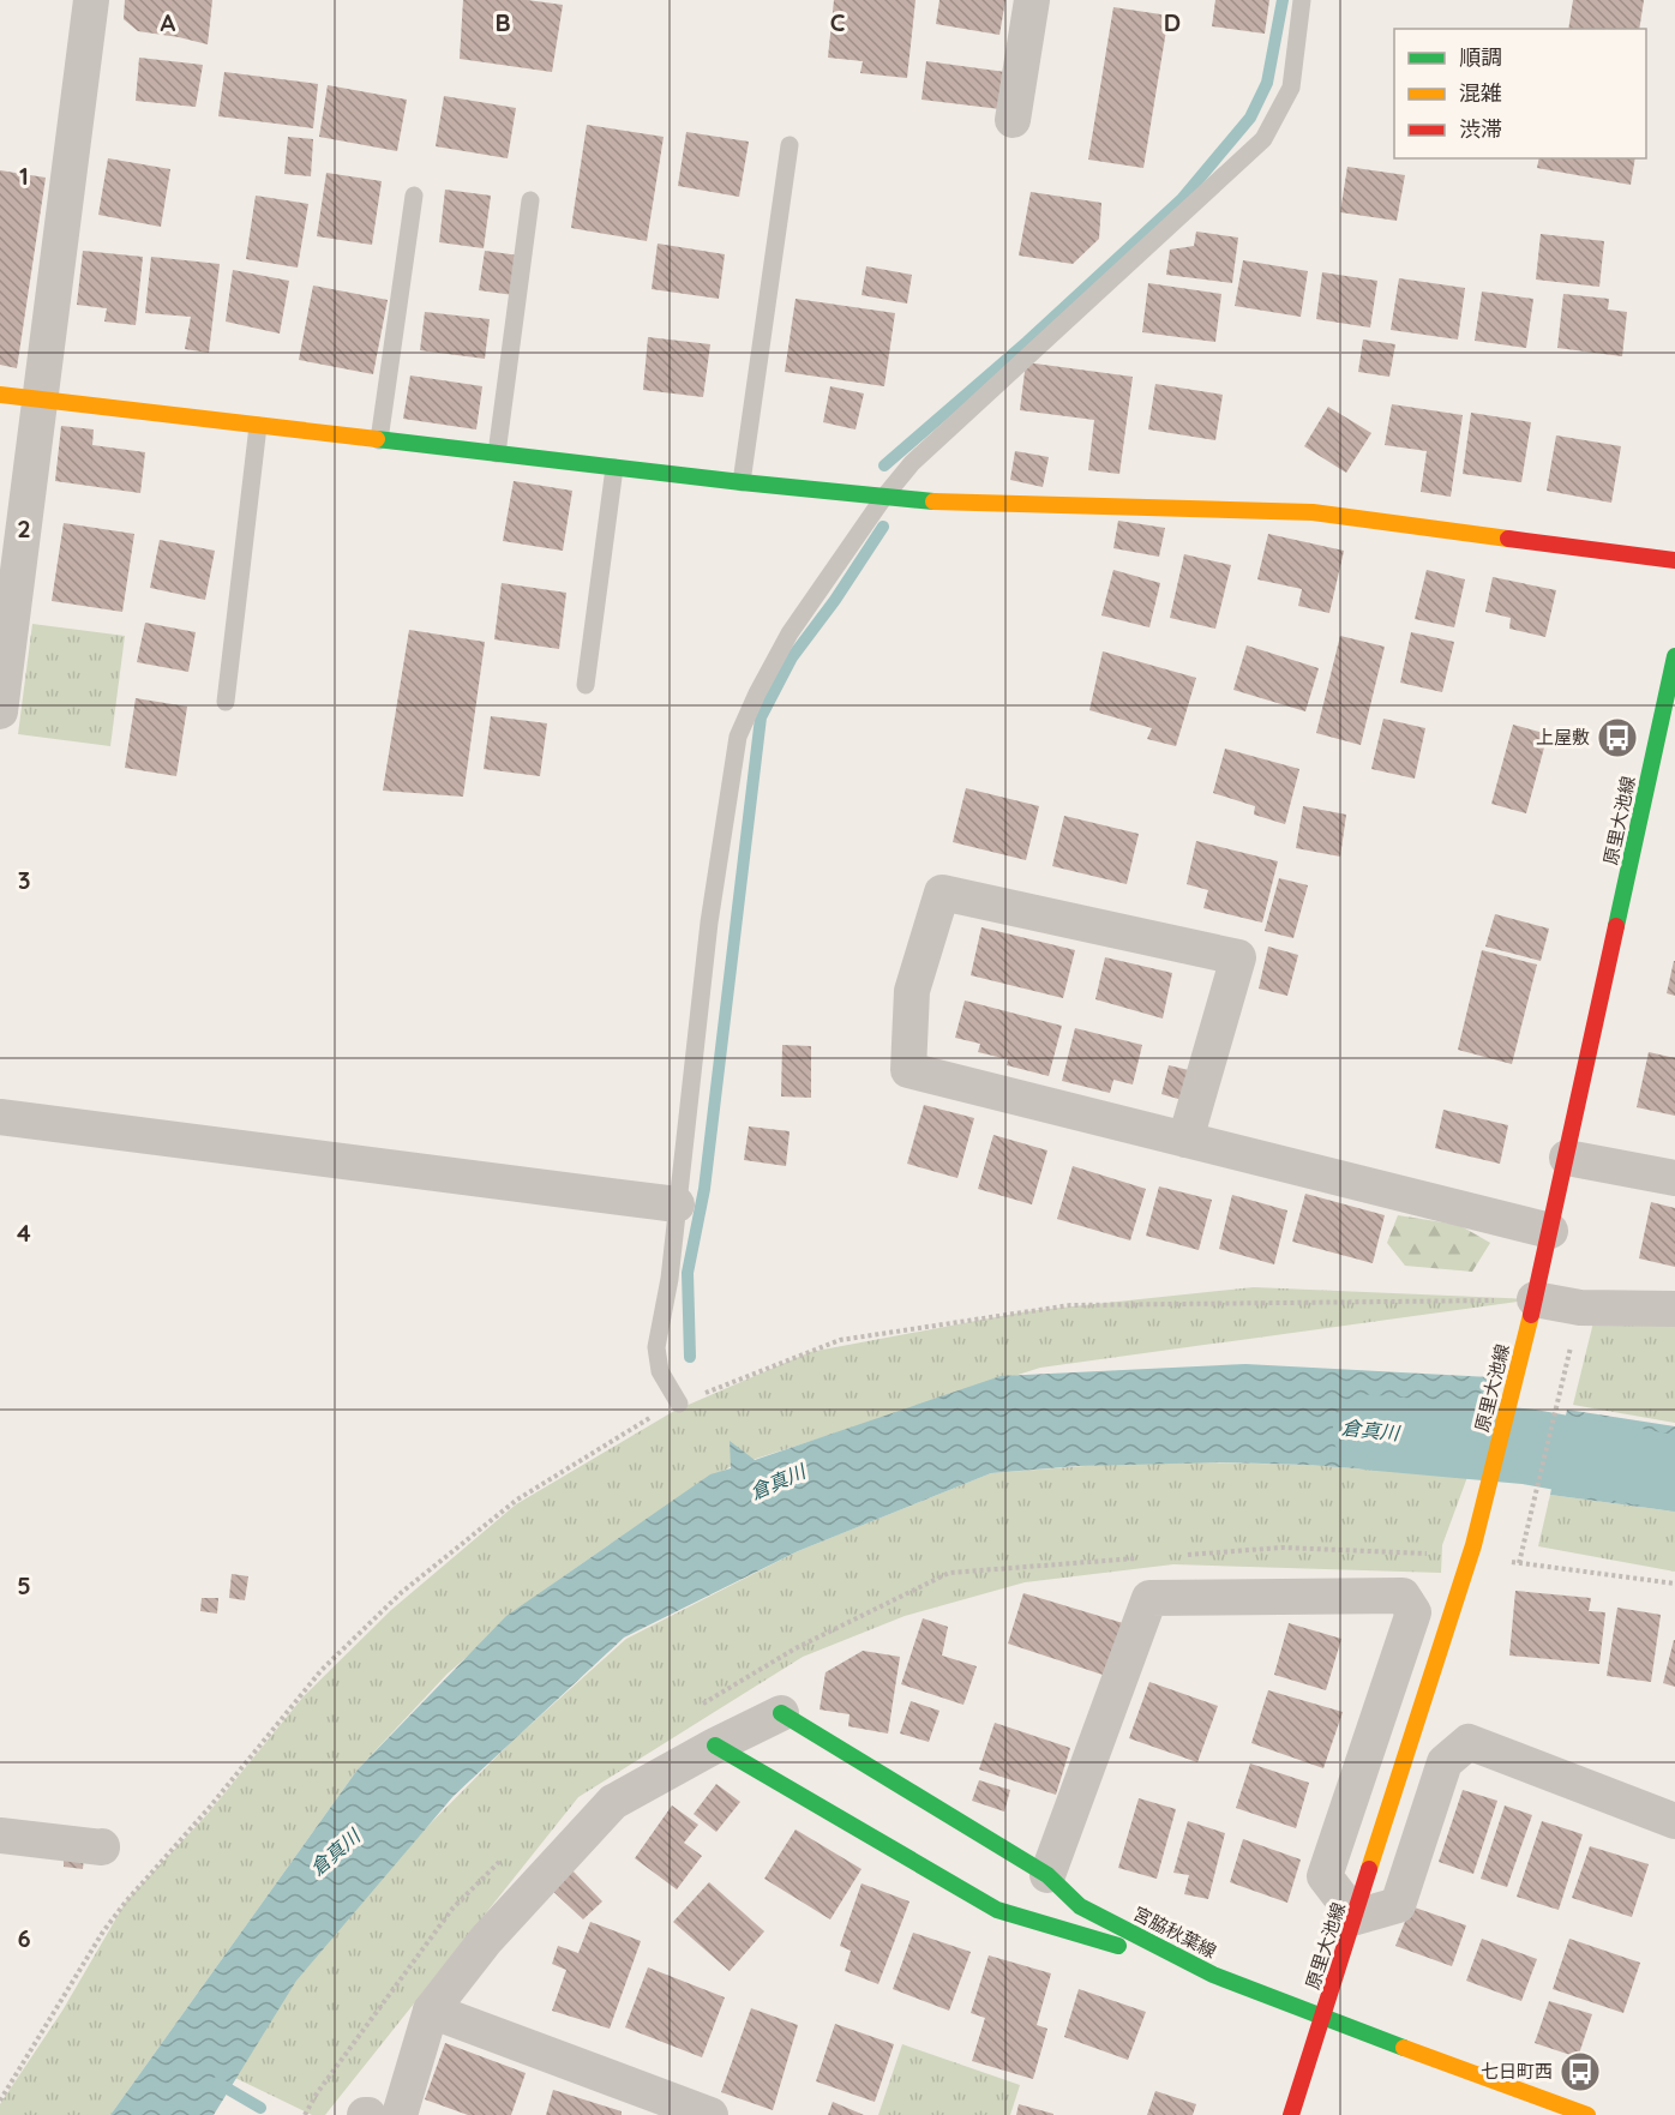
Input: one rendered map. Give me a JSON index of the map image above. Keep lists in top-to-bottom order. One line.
{"streets":{"street":["原里大池線","宮脇秋葉線"]},"crossings":[["原里大池線","宮脇秋葉線"]],"water":["倉真川"],"places":{"bus stop":["上屋敷","七日町西"]},"legend":["順調","混雑","渋滞"],"grid":{"columns":["A","B","C","D"],"rows":["1","2","3","4","5","6"]}}
